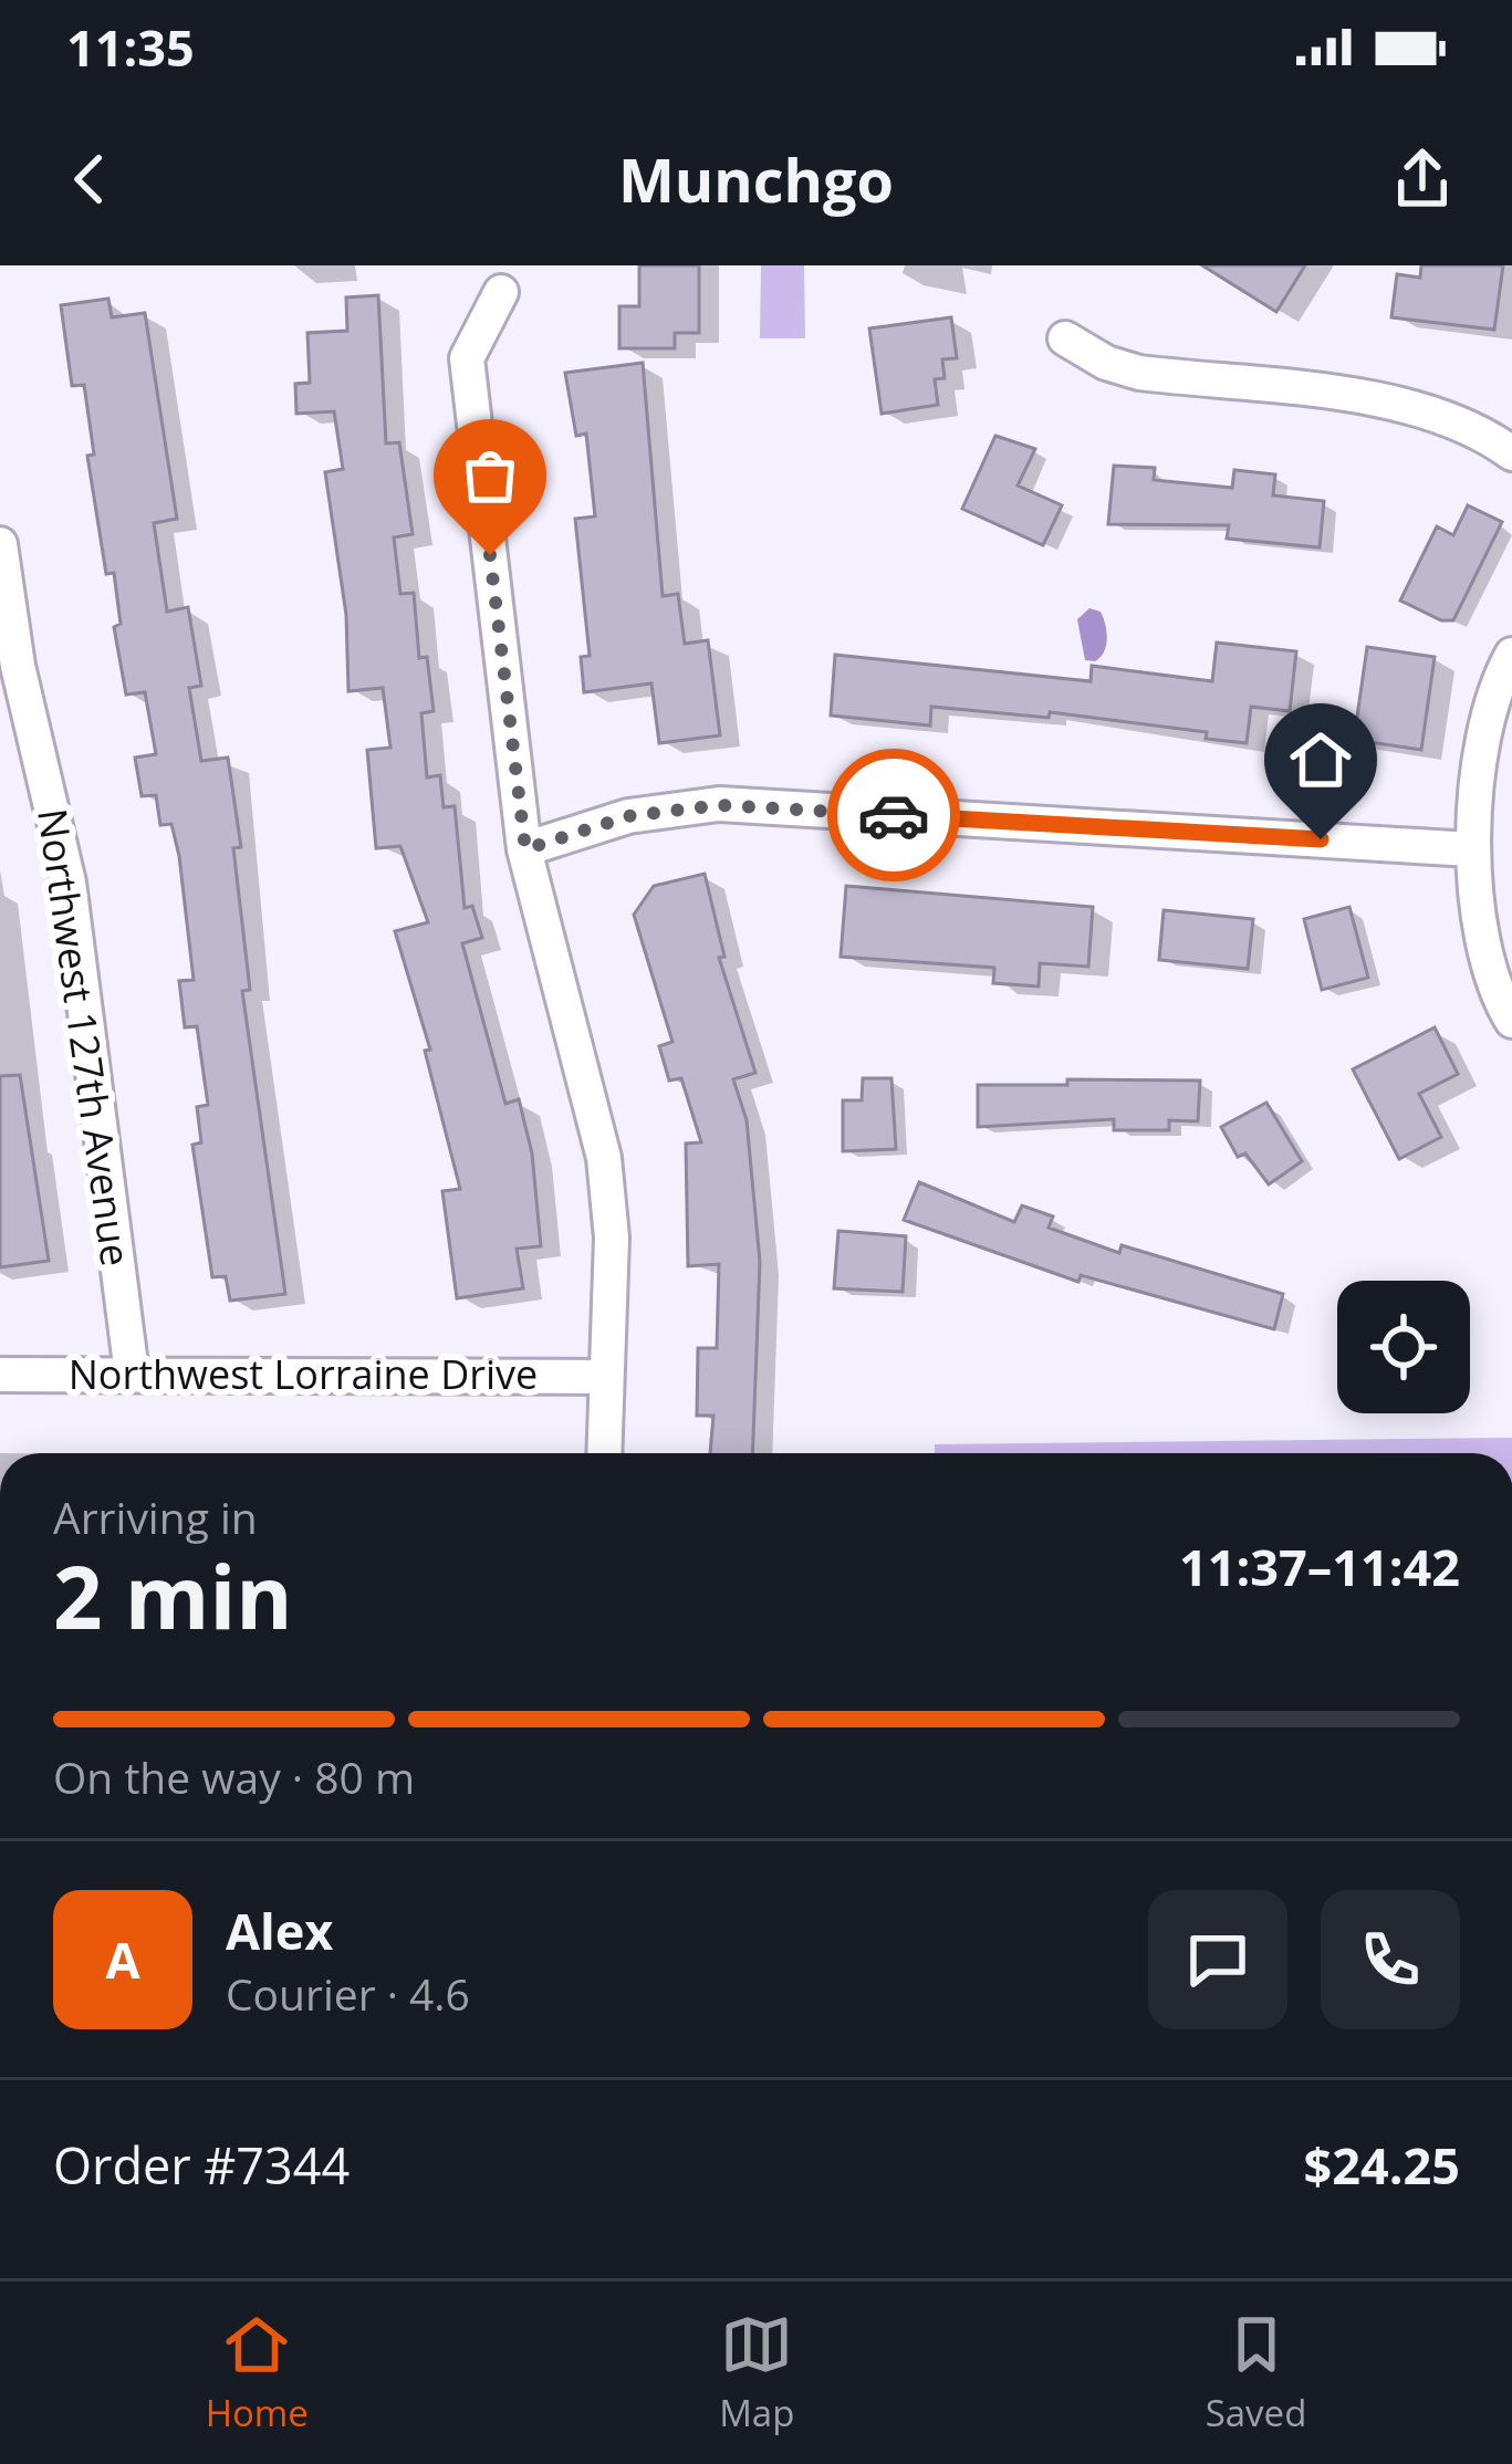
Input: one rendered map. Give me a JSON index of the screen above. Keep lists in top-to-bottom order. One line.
{"streets":{"street":["Northwest 127th Avenue","Northwest Lorraine Drive"]},"crossings":[["Northwest 127th Avenue","Northwest Lorraine Drive"]],"page":{"status":"11:35","header":"Munchgo","heading":["2 min","Arriving in","11:37–11:42"],"panel":["Alex","Courier · 4.6","Order #7344","$24.25"],"bar":"On the way · 80 m","round":"A","tabs":["Home","Map","Saved"]}}
